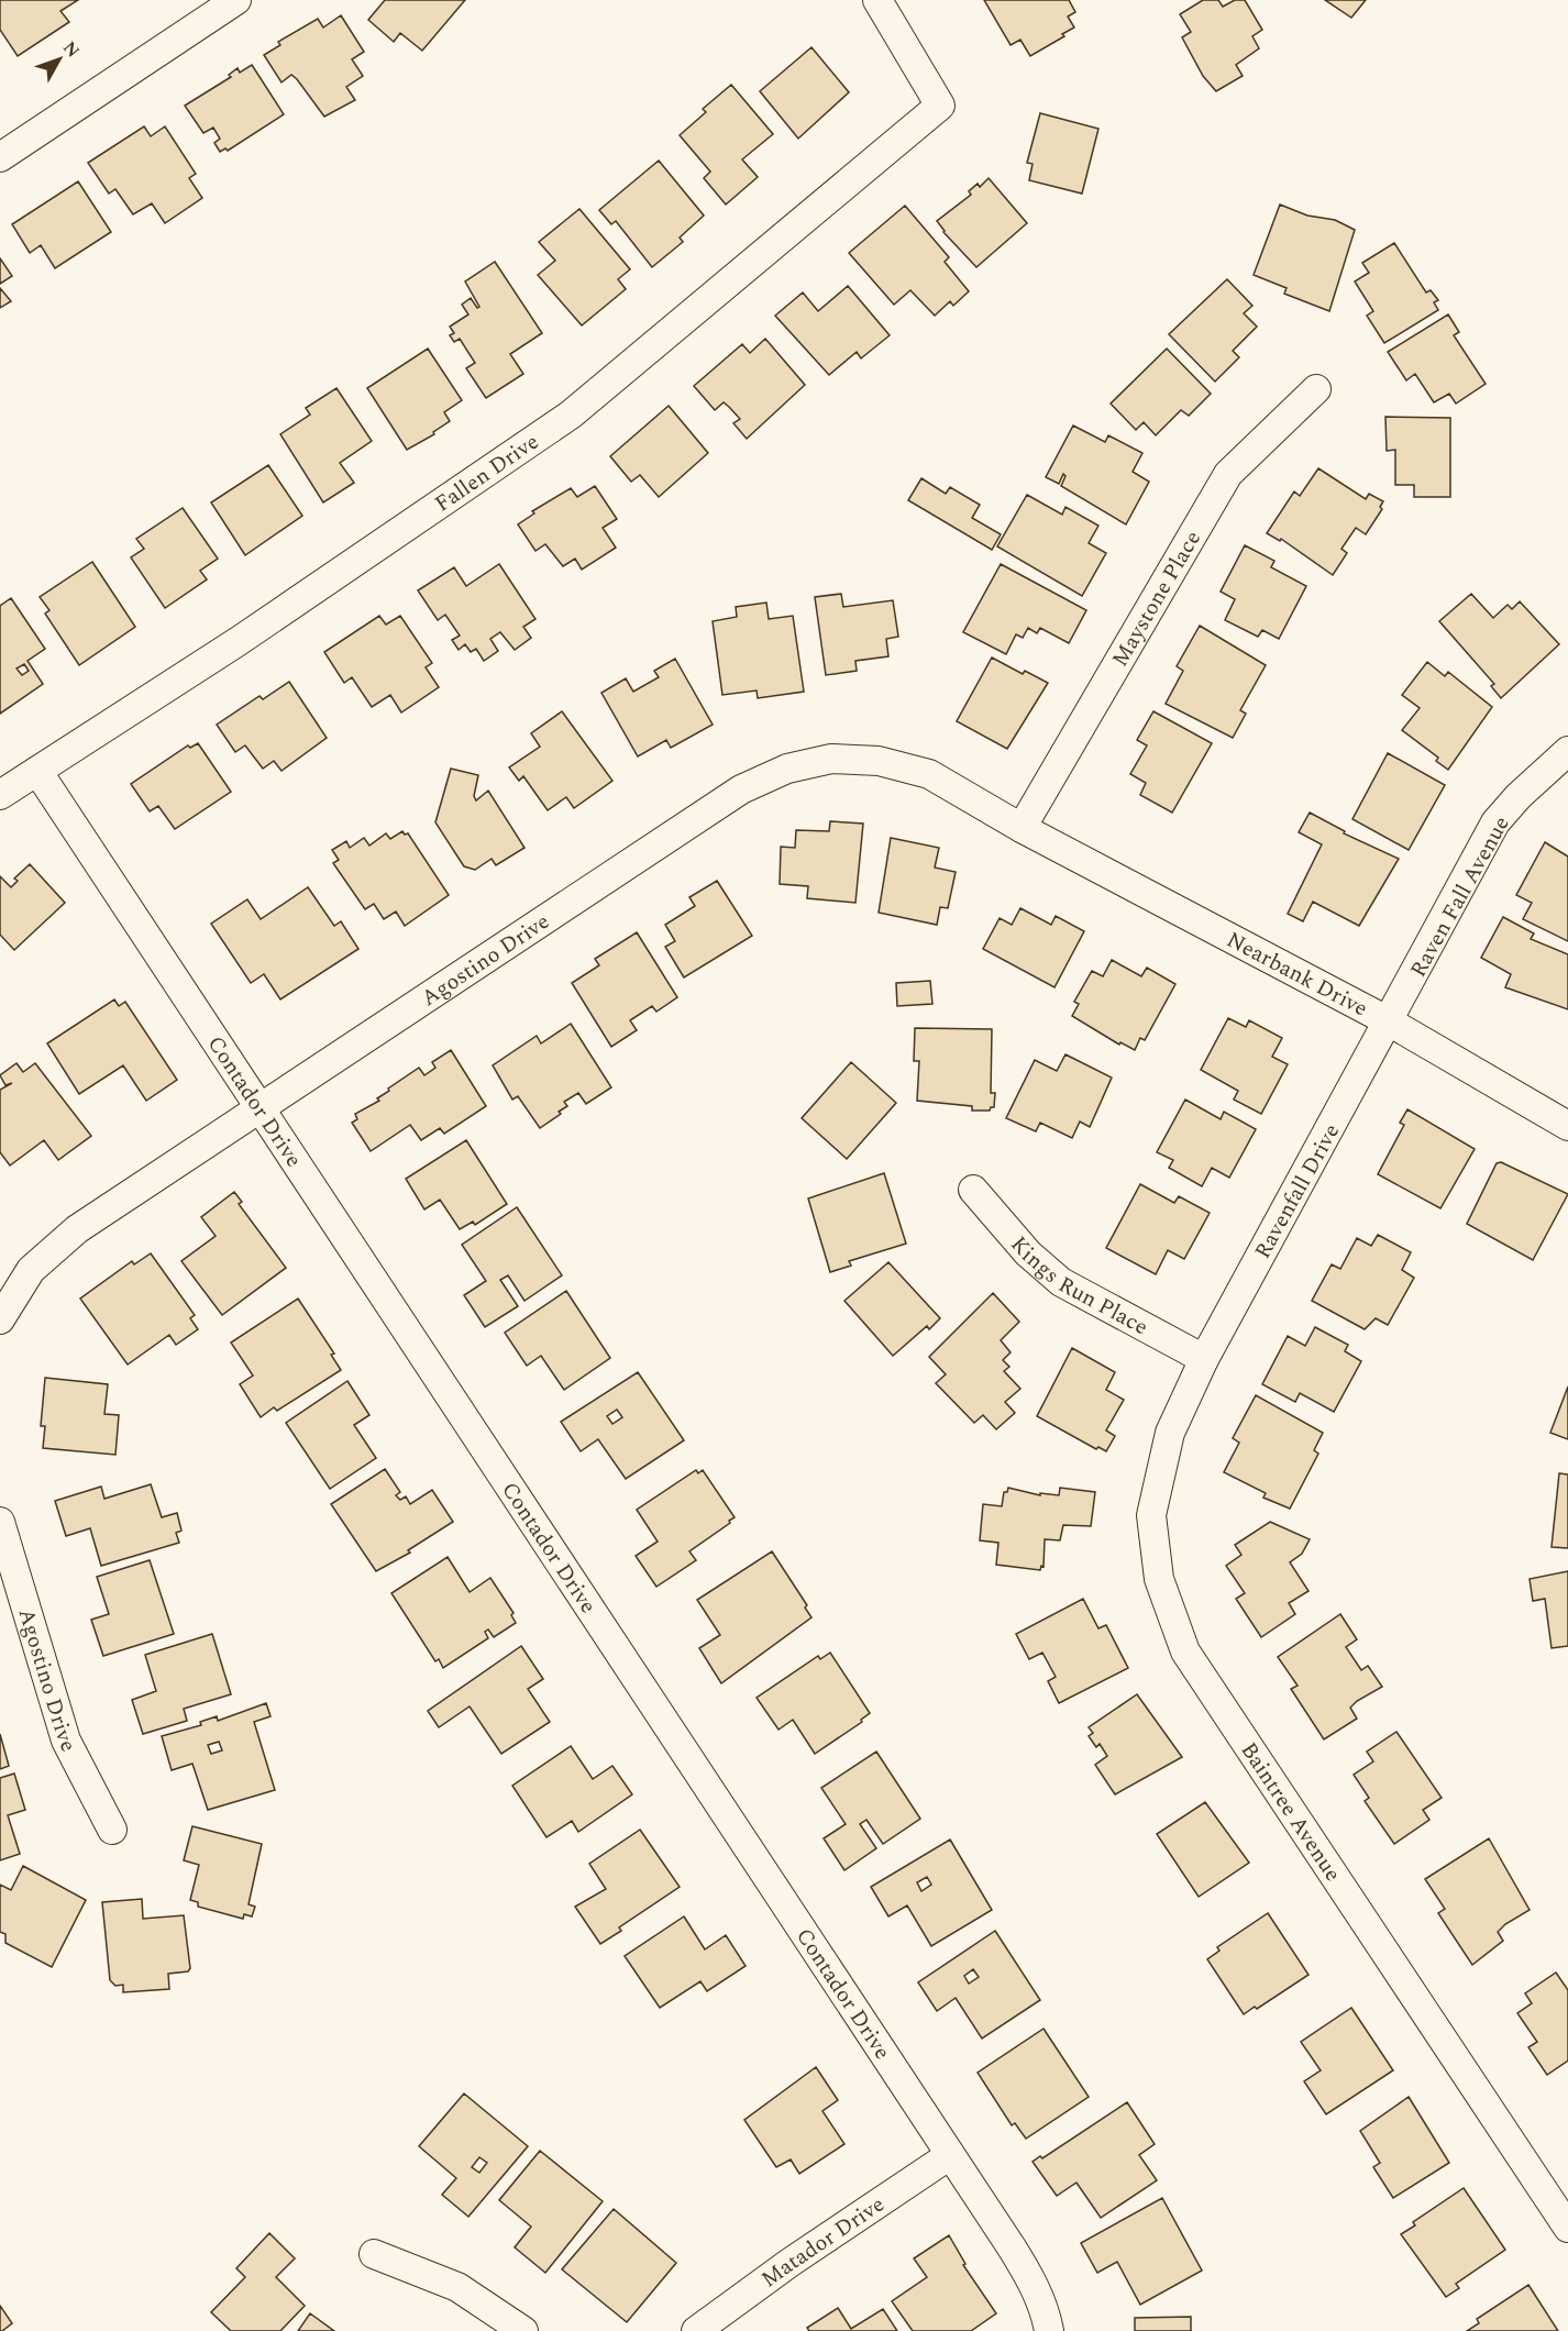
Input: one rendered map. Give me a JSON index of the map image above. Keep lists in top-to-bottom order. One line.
{"streets":{"street":["Fallen Drive","Maystone Place","Raven Fall Avenue","Agostino Drive","Nearbank Drive","Contador Drive","Ravenfall Drive","Kings Run Place","Baintree Avenue","Matador Drive"]},"crossings":[["Fallen Drive","Contador Drive"],["Maystone Place","Agostino Drive"],["Maystone Place","Nearbank Drive"],["Raven Fall Avenue","Nearbank Drive"],["Raven Fall Avenue","Ravenfall Drive"],["Agostino Drive","Nearbank Drive"],["Agostino Drive","Contador Drive"],["Nearbank Drive","Ravenfall Drive"],["Contador Drive","Matador Drive"],["Ravenfall Drive","Kings Run Place"],["Ravenfall Drive","Baintree Avenue"],["Kings Run Place","Baintree Avenue"]],"north":"top right"}
